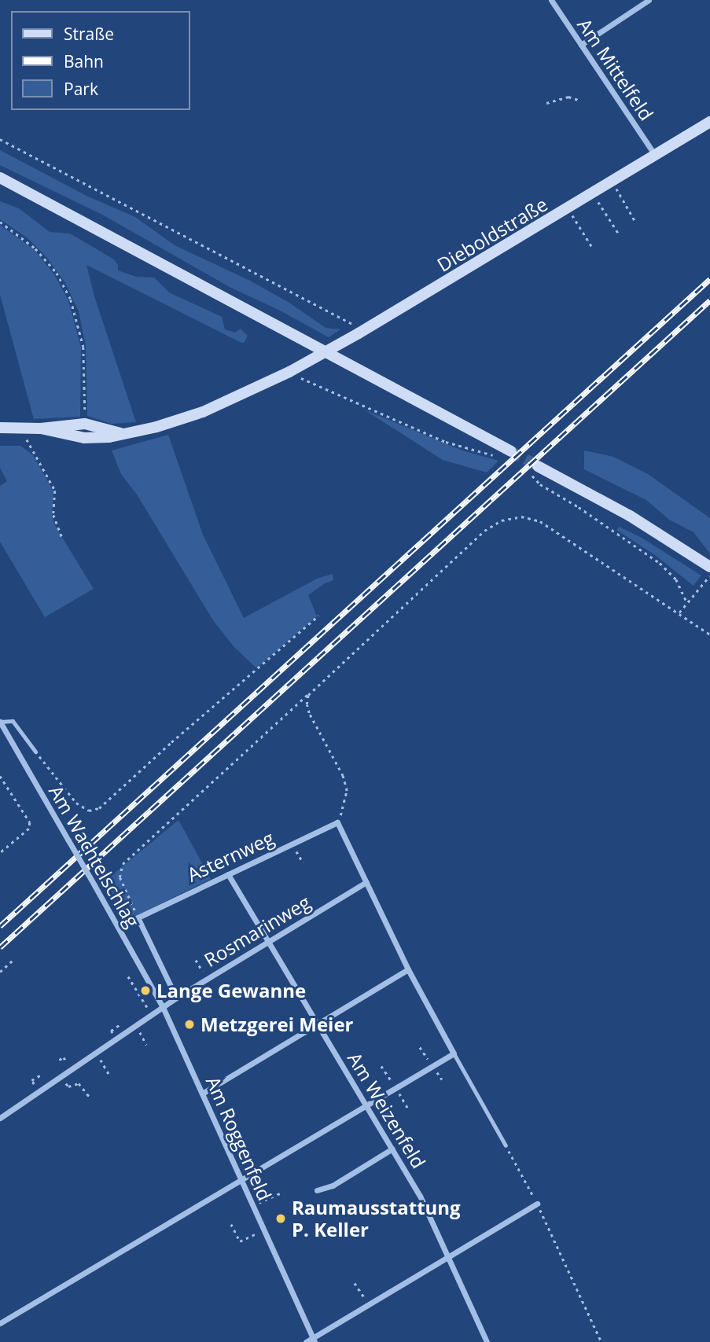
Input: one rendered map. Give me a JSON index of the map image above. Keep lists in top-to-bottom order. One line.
{"streets":{"street":["Am Mittelfeld","Dieboldstraße","Am Wachtelschlag","Asternweg","Rosmarinweg","Am Weizenfeld","Am Roggenfeld"]},"crossings":[["Am Mittelfeld","Dieboldstraße"],["Am Wachtelschlag","Rosmarinweg"],["Am Wachtelschlag","Am Roggenfeld"],["Asternweg","Am Weizenfeld"],["Rosmarinweg","Am Weizenfeld"],["Rosmarinweg","Am Roggenfeld"]],"places":["Lange Gewanne","Metzgerei Meier","Raumausstattung P. Keller"],"legend":["Straße","Bahn","Park"]}
